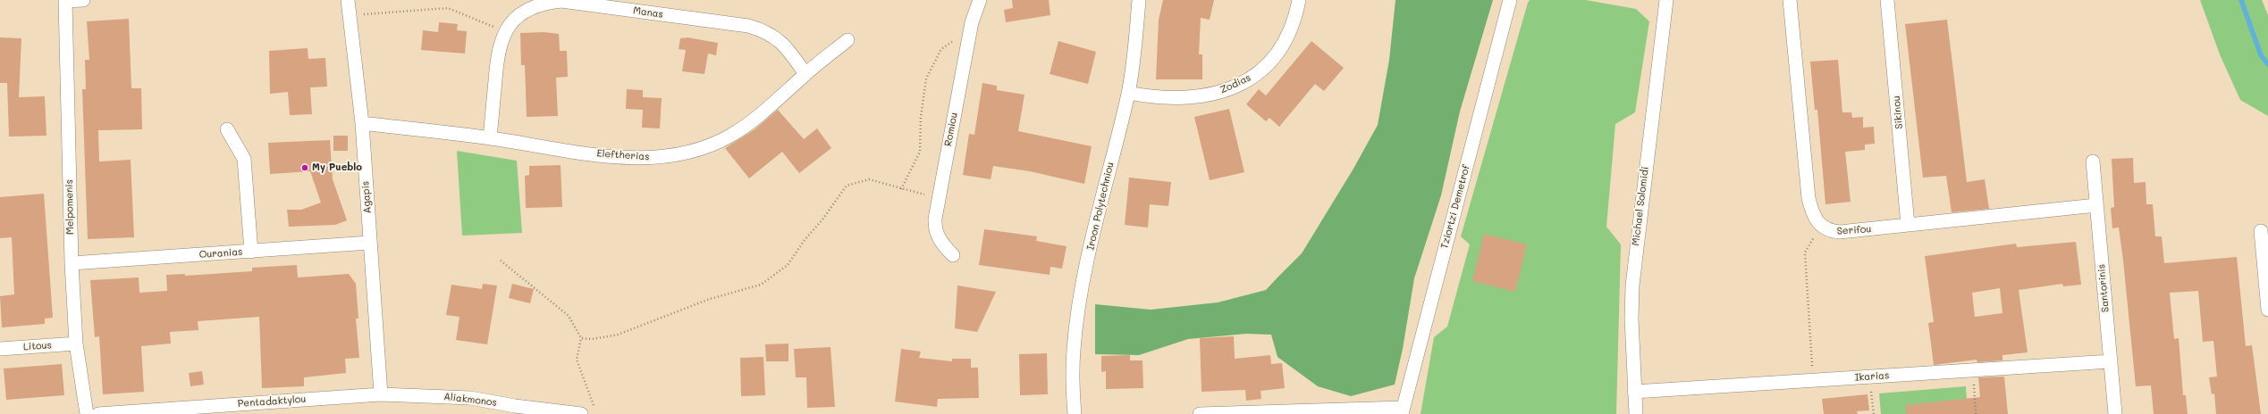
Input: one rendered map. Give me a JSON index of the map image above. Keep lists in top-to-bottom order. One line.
{"streets":{"street":["Manas","Zodias","Sikinou","Romiou","Eleftherias","Agapis","Iroon Polytechniou","Michael Solomidi","Melpomenis","Tziortzi Demetrof","Serifou","Ouranias","Santorinis","Litous","Ikarias","Aliakmonos","Pentadaktylou"]},"crossings":[["Manas","Eleftherias"],["Zodias","Iroon Polytechniou"],["Sikinou","Serifou"],["Eleftherias","Agapis"],["Agapis","Ouranias"],["Agapis","Aliakmonos"],["Agapis","Pentadaktylou"],["Michael Solomidi","Ikarias"],["Melpomenis","Ouranias"],["Melpomenis","Litous"],["Serifou","Santorinis"],["Santorinis","Ikarias"],["Aliakmonos","Pentadaktylou"]],"places":["My Pueblo"]}
